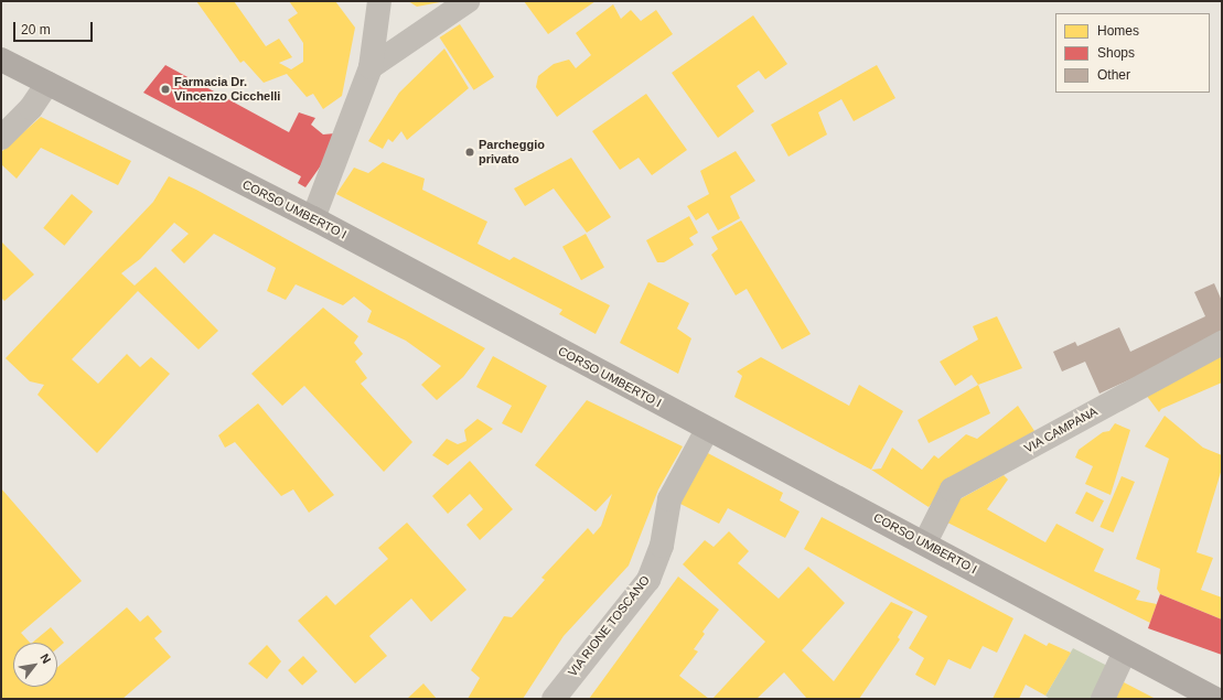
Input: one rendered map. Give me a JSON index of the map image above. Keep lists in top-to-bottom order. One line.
{"streets":{"main road":["CORSO UMBERTO I"],"street":["VIA CAMPANA","VIA RIONE TOSCANO"]},"crossings":[["CORSO UMBERTO I","VIA CAMPANA"],["CORSO UMBERTO I","VIA RIONE TOSCANO"]],"places":["Farmacia Dr. Vincenzo Cicchelli","Parcheggio privato"],"legend":["Homes","Shops","Other"],"scale_bar":"20 m","north":"top right"}
